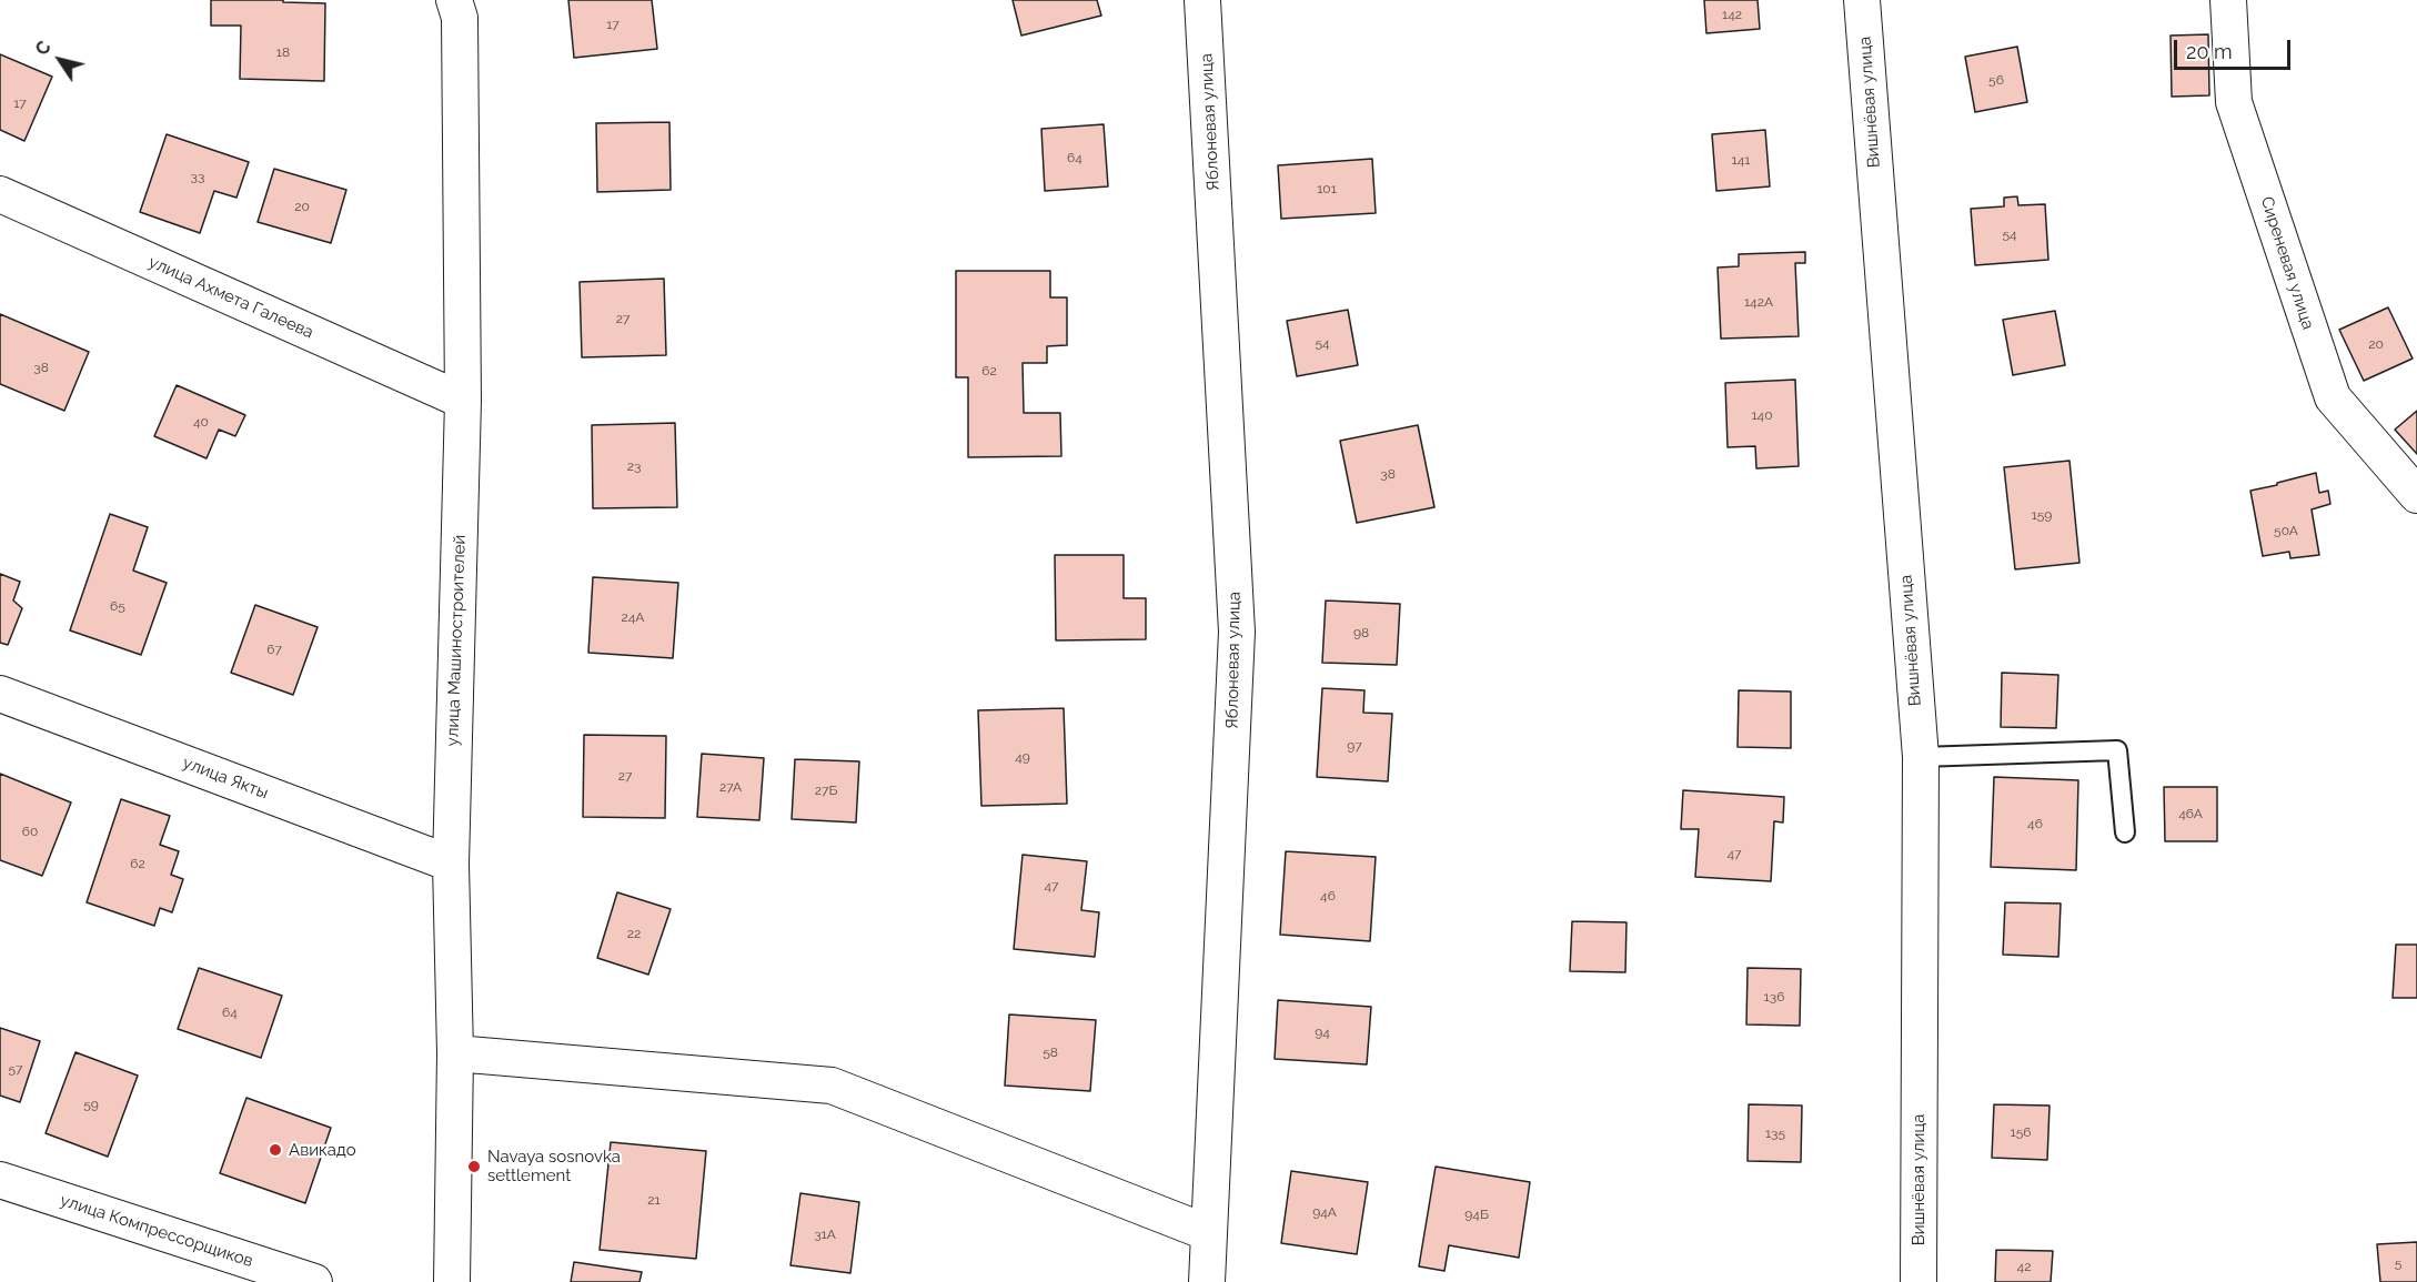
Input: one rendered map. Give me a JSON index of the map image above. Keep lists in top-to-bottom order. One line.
{"streets":{"street":["Вишнёвая улица","Яблоневая улица","Сиреневая улица","улица Ахмета Галеева","улица Машиностроителей","улица Якты","улица Компрессорщиков"]},"crossings":[["улица Ахмета Галеева","улица Машиностроителей"],["улица Машиностроителей","улица Якты"]],"places":["Авикадо","Navaya sosnovka settlement"],"house_numbers":["142","17","18","56","17","64","141","33","101","20","54","142А","27","54","20","38","62","140","40","23","38","159","50А","65","24А","98","67","97","49","27","27А","27Б","46А","46","60","47","62","47","46","22","136","64","94","58","57","59","156","135","21","94А","94Б","31А","5","42"],"scale_bar":"20 m","north":"top left"}
